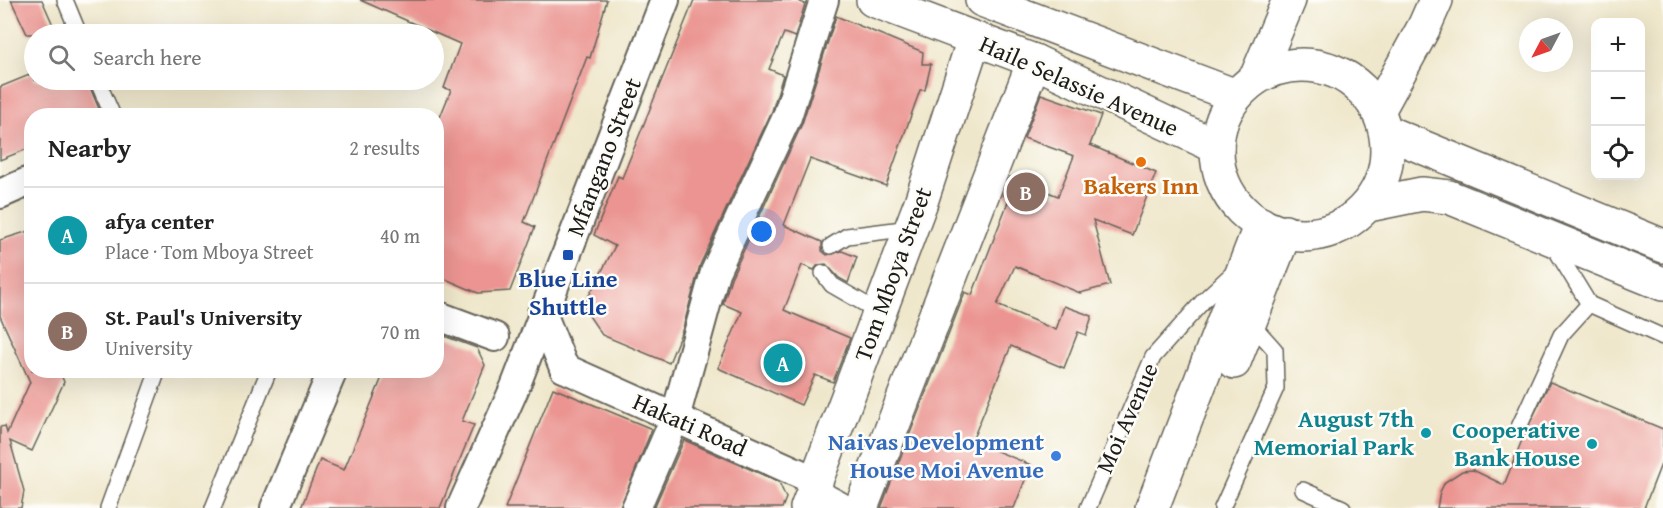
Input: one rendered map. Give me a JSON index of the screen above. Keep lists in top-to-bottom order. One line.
{"streets":{"main road":["Haile Selassie Avenue","Tom Mboya Street","Moi Avenue"],"street":["Mfangano Street","Hakati Road"]},"crossings":[["Haile Selassie Avenue","Tom Mboya Street"],["Haile Selassie Avenue","Moi Avenue"],["Tom Mboya Street","Hakati Road"]],"places":{"other":["Bakers Inn","August 7th Memorial Park","Cooperative Bank House","Naivas Development House Moi Avenue"],"transit":["Blue Line Shuttle"]},"north":"bottom left","page":{"map_buttons":["+","−"],"search":"Search here","heading":["Nearby","2 results"],"pins":["B","A"],"list":[{"mark":"A","name":"afya center","note":"Place · Tom Mboya Street","value":"40 m"},{"mark":"B","name":"St. Paul's University","note":"University","value":"70 m"}]}}
